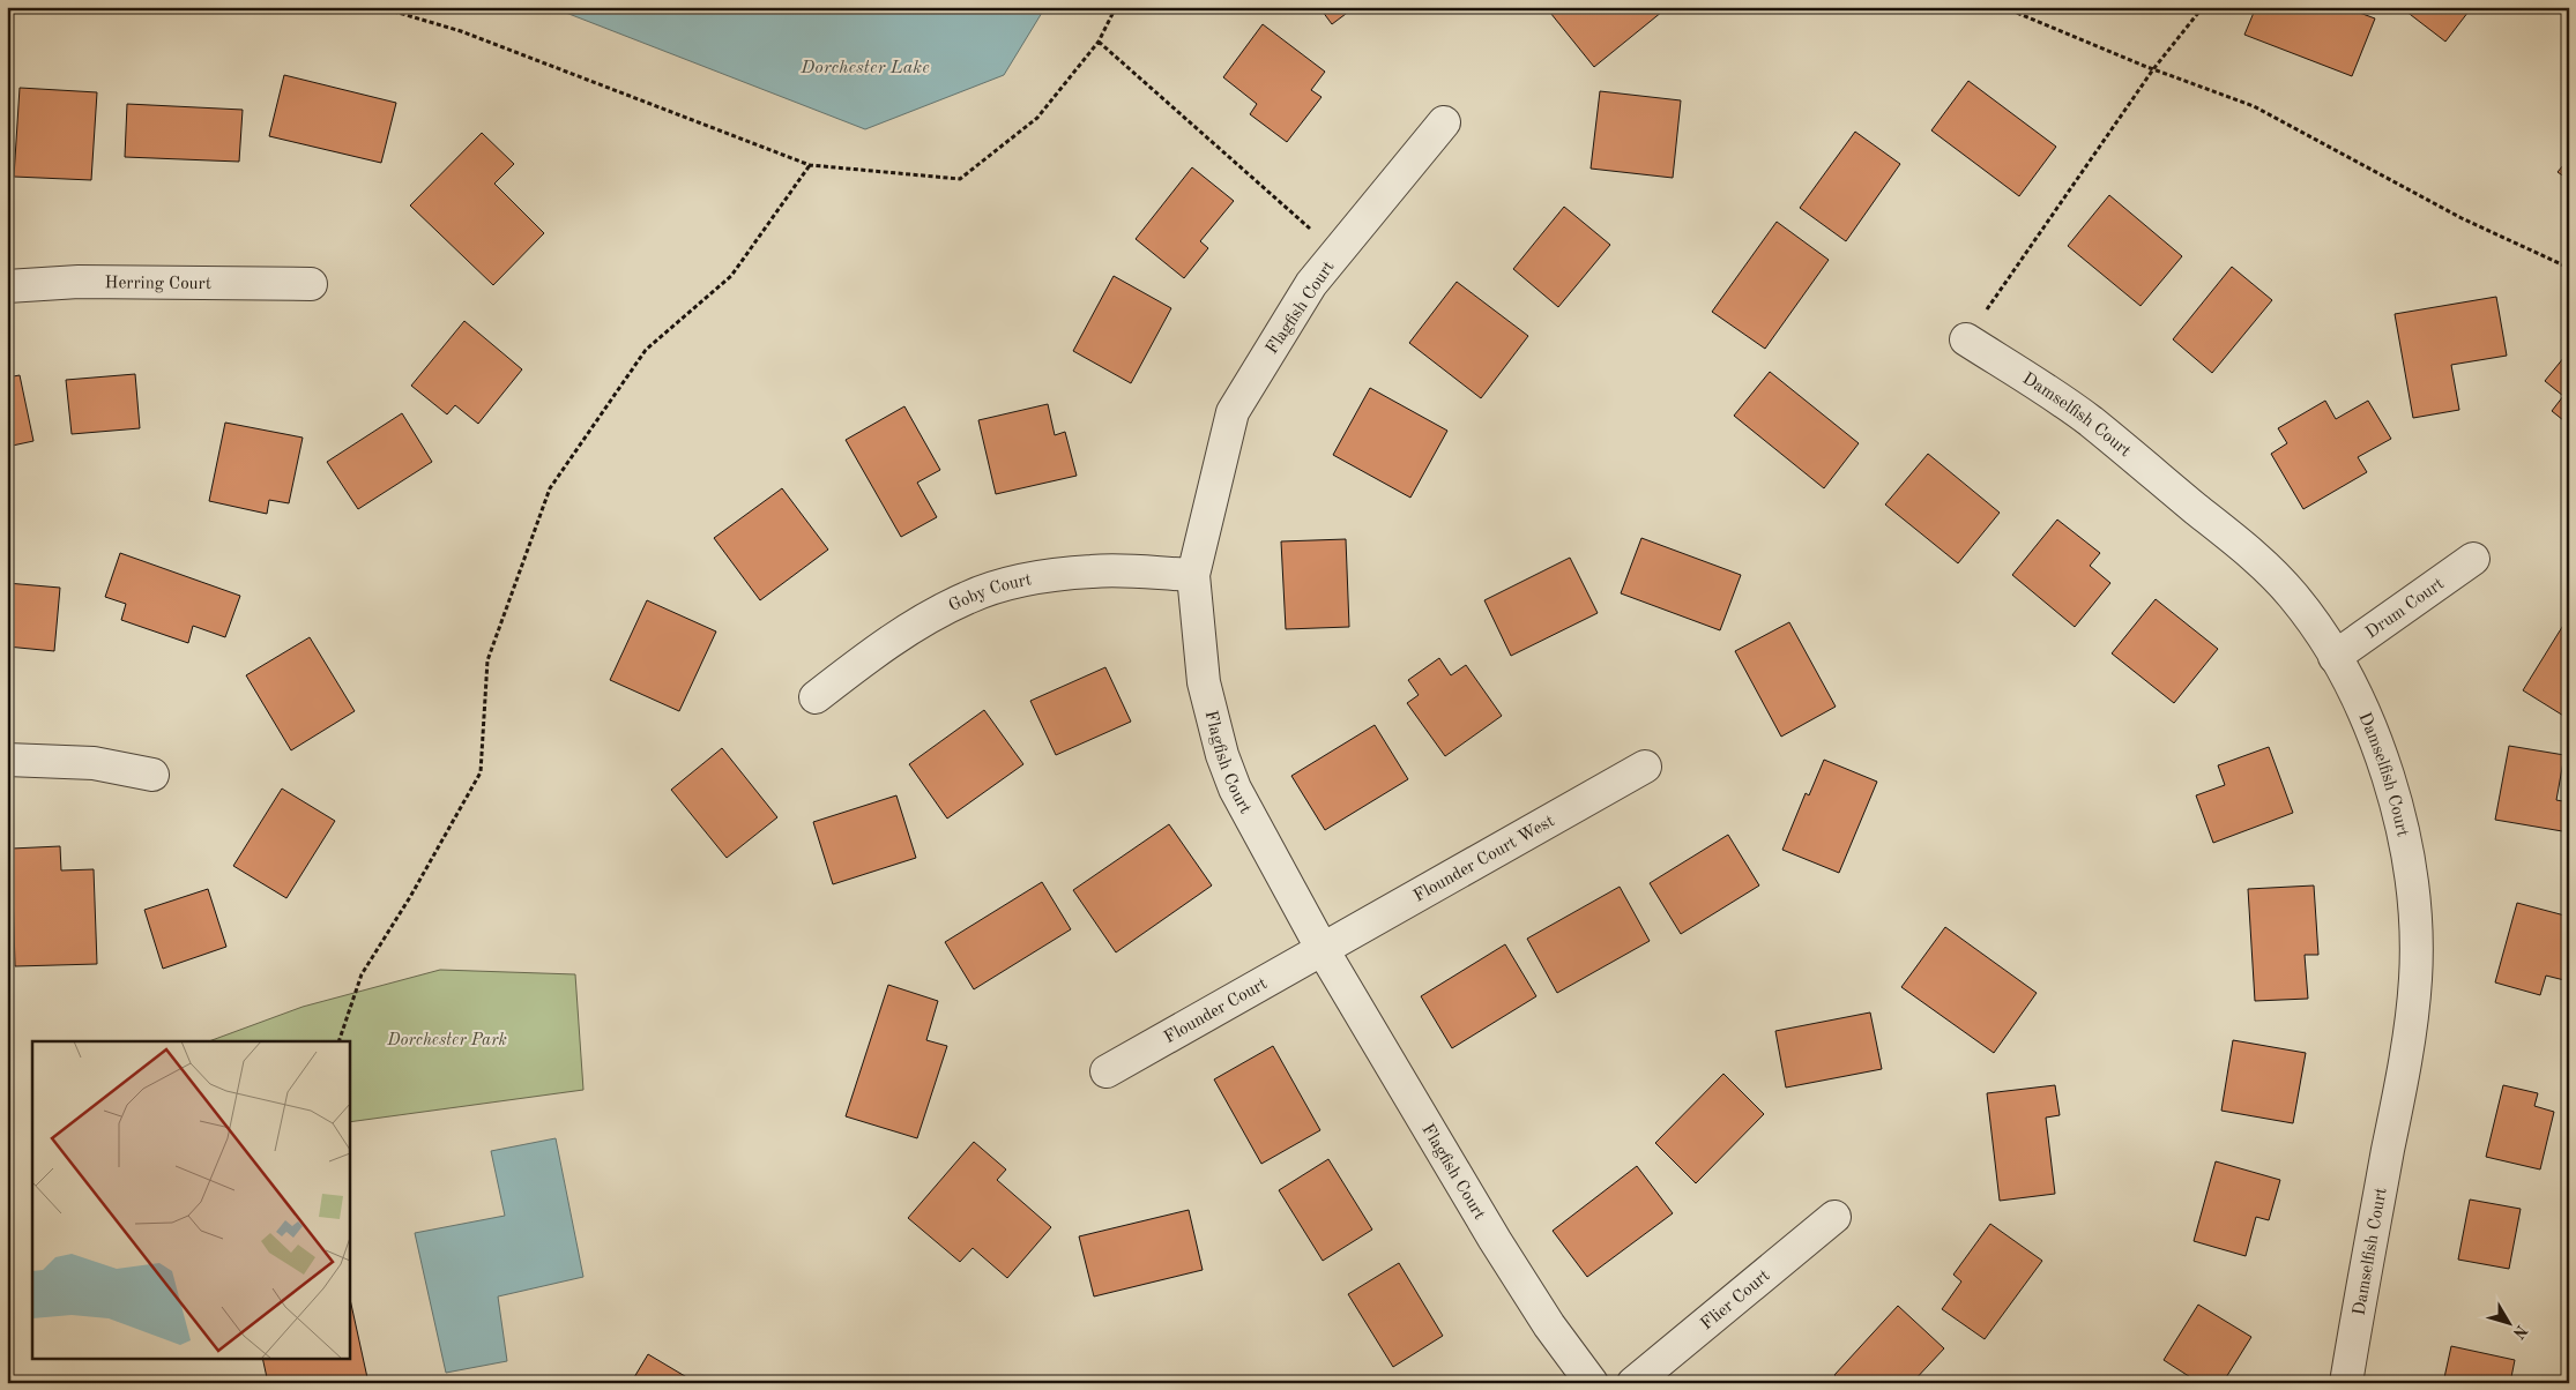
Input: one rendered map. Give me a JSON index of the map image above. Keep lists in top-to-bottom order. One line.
{"streets":{"street":["Herring Court","Flagfish Court","Damselfish Court","Goby Court","Drum Court","Flounder Court West","Flounder Court","Flier Court"]},"crossings":[["Flagfish Court","Goby Court"],["Flagfish Court","Flounder Court West"],["Flagfish Court","Flounder Court"],["Damselfish Court","Drum Court"],["Flounder Court West","Flounder Court"]],"water":["Dorchester Lake"],"parks":["Dorchester Park"],"north":"bottom right"}
